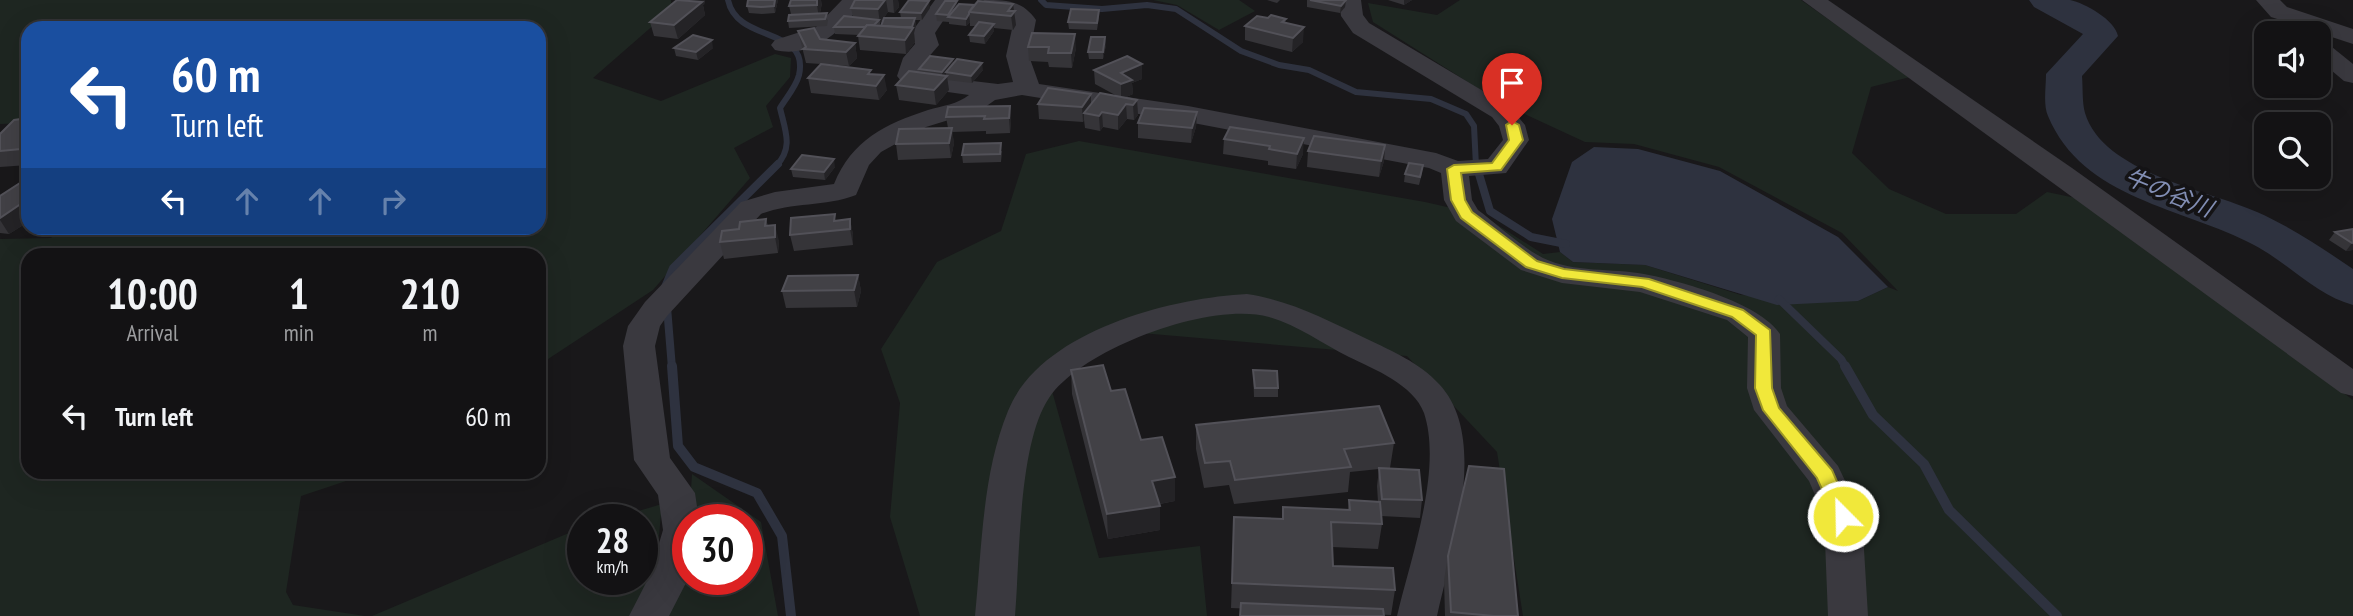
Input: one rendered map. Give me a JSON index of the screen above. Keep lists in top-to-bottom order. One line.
{"water":["牛の谷川"],"page":{"turn":["60 m","Turn left"],"eta":["10:00","Arrival","1","min","210","m"],"list":[{"name":"Turn left","value":"60 m"}],"speed":"28 km/h","limit":"30"}}
